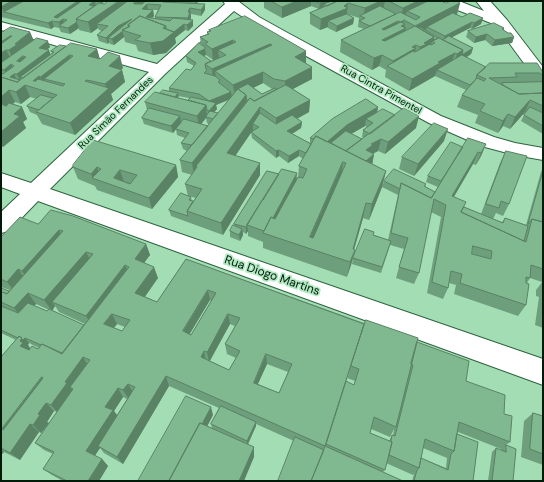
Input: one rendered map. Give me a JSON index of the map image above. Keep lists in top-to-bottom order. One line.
{"streets":{"street":["Rua Cintra Pimentel","Rua Simão Fernandes","Rua Diogo Martins"]},"crossings":[["Rua Cintra Pimentel","Rua Simão Fernandes"],["Rua Simão Fernandes","Rua Diogo Martins"]]}
